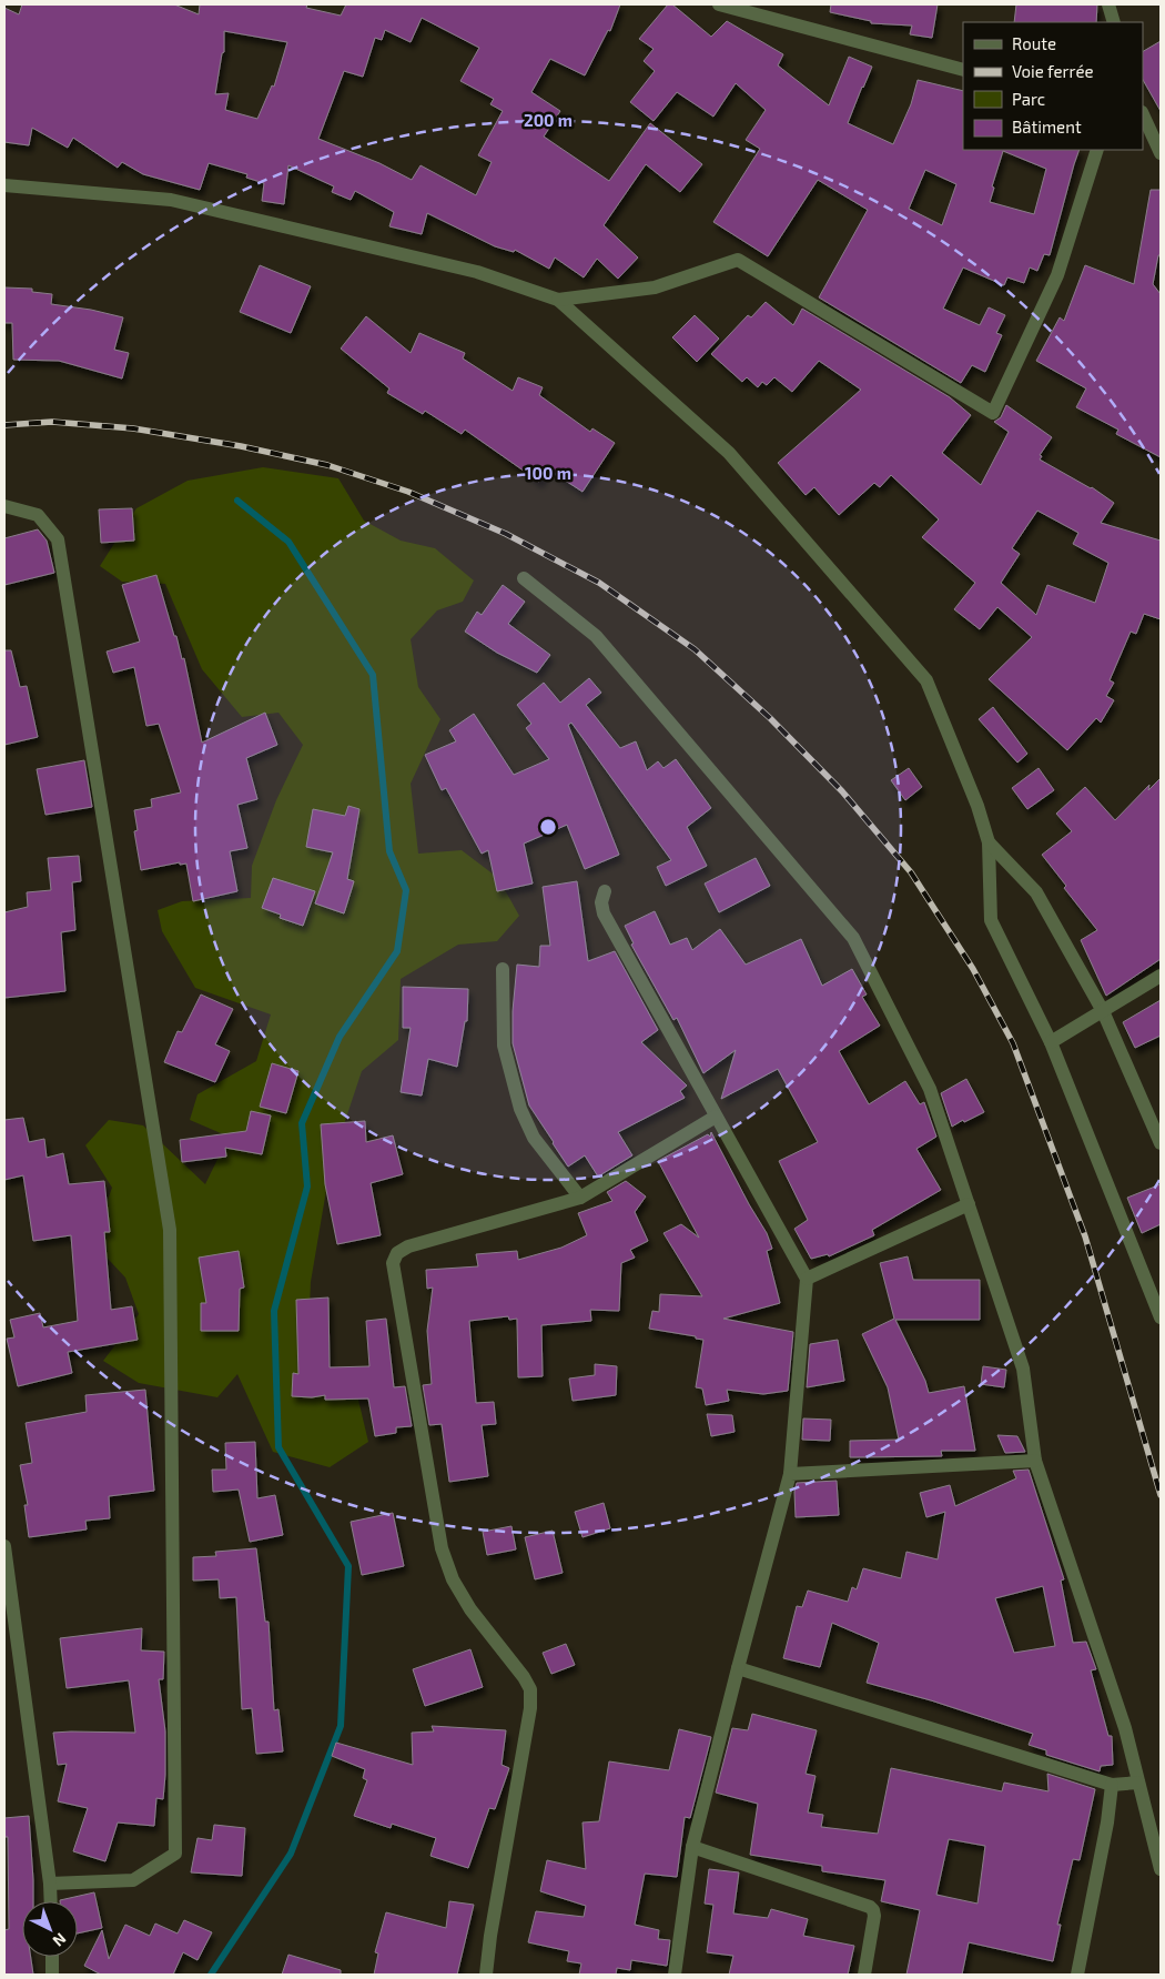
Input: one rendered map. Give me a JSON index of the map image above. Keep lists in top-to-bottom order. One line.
{"legend":["Route","Voie ferrée","Parc","Bâtiment"],"north":"bottom right","rings":["200 m","100 m"]}
